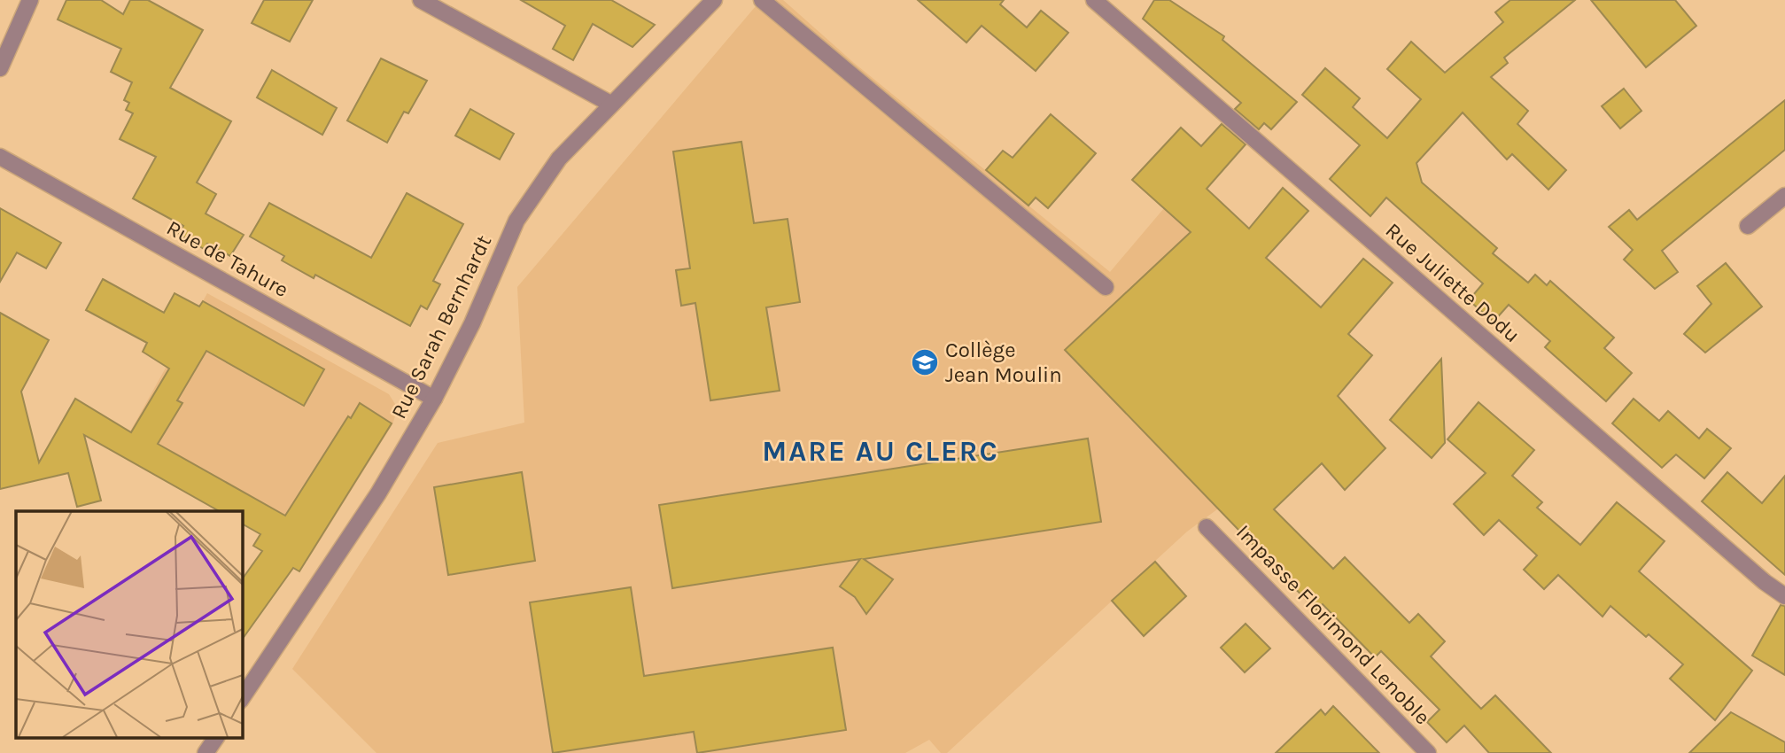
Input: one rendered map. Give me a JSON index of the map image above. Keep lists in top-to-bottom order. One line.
{"streets":{"street":["Rue de Tahure","Rue Juliette Dodu","Rue Sarah Bernhardt","Impasse Florimond Lenoble"]},"crossings":[["Rue de Tahure","Rue Sarah Bernhardt"]],"districts":["MARE AU CLERC"],"places":{"school or university":["Collège Jean Moulin"]}}
